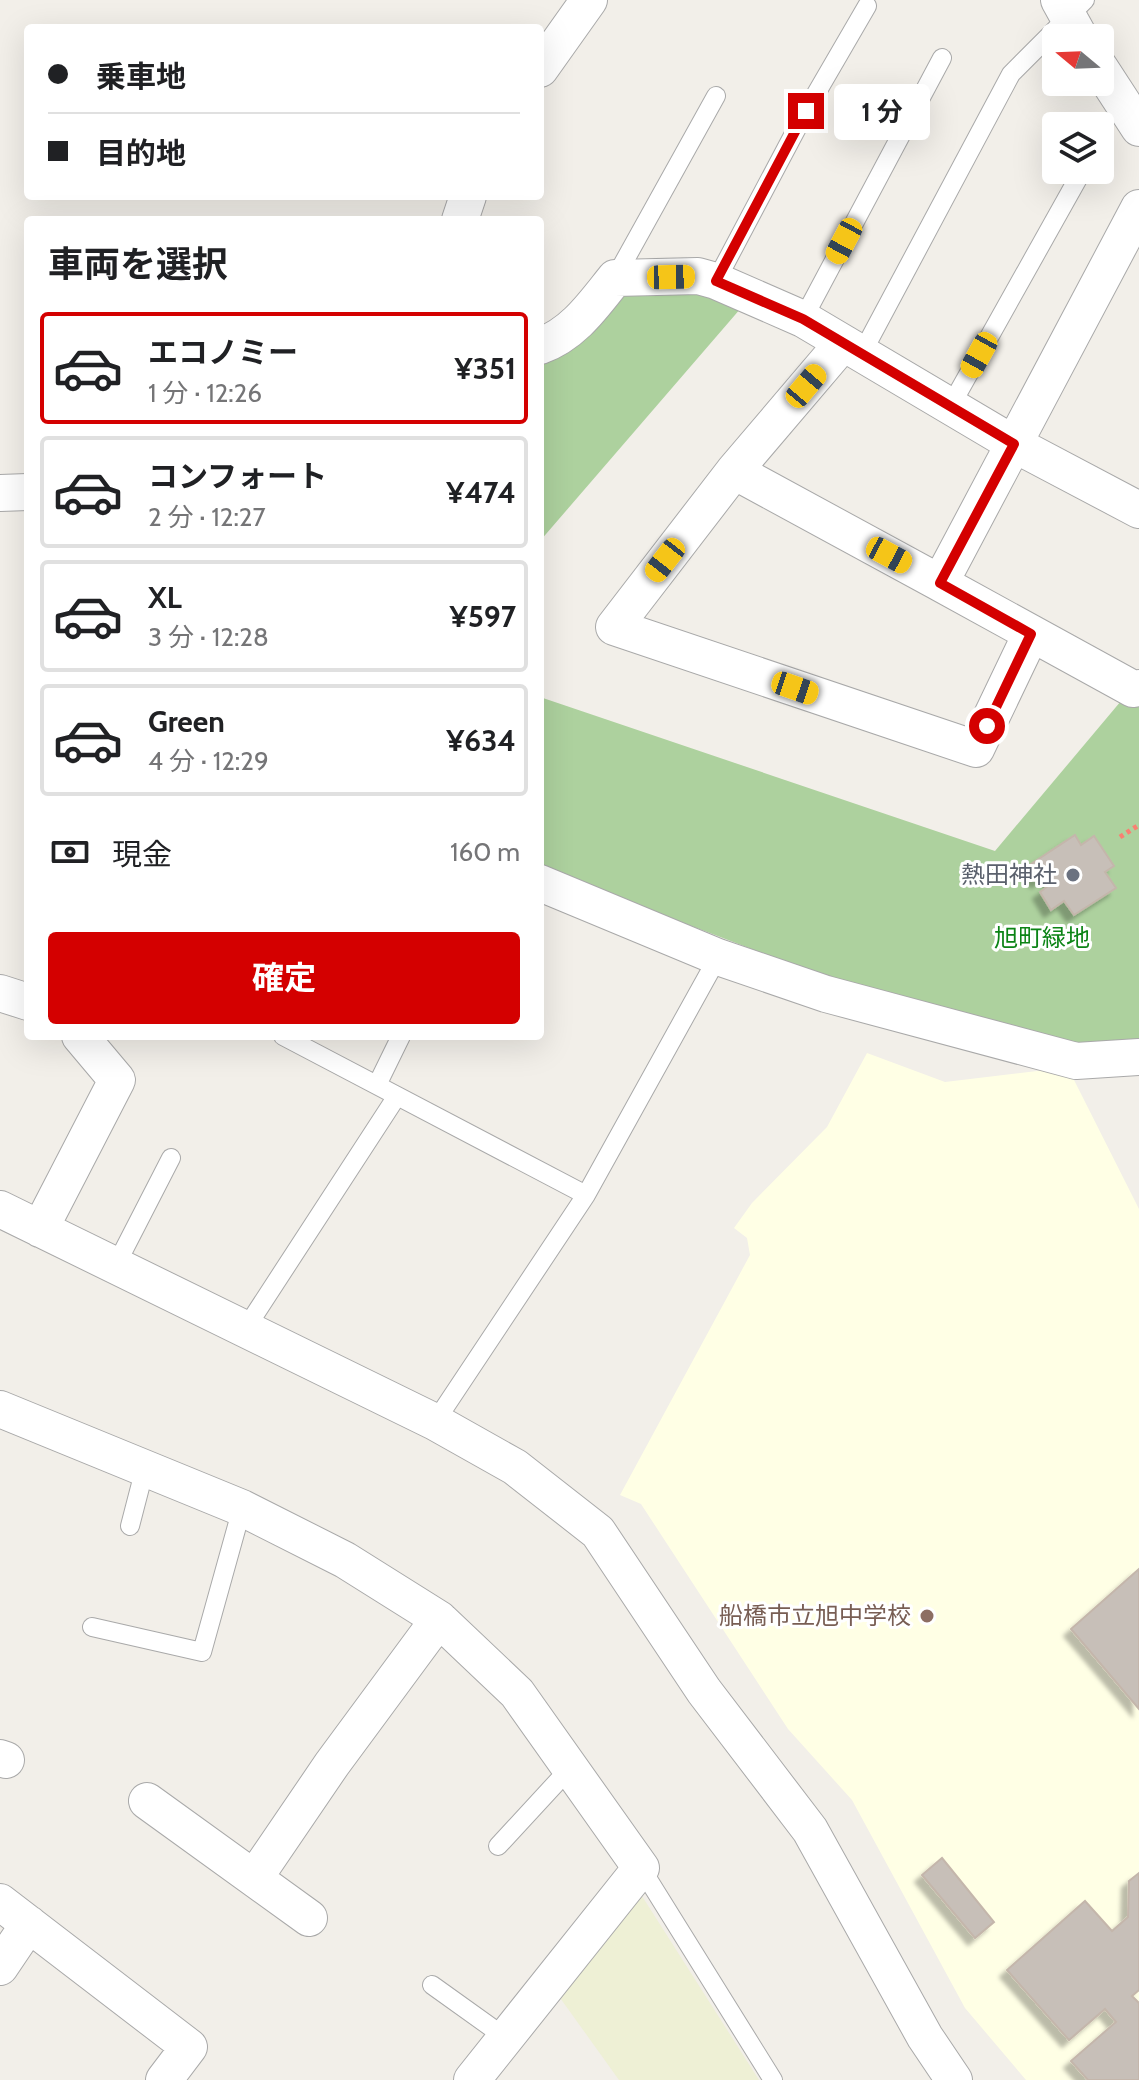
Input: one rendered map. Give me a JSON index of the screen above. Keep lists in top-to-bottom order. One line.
{"parks":["旭町緑地"],"places":["熱田神社","船橋市立旭中学校"],"north":"left","page":{"banner":["乗車地","目的地"],"bubble":"1 分","heading":"車両を選択","list":[{"name":"エコノミー","note":"1 分 · 12:26","value":"¥351"},{"name":"コンフォート","note":"2 分 · 12:27","value":"¥474"},{"name":"XL","note":"3 分 · 12:28","value":"¥597"},{"name":"Green","note":"4 分 · 12:29","value":"¥634"}],"pay":["現金","160 m"],"buttons":"確定"}}
